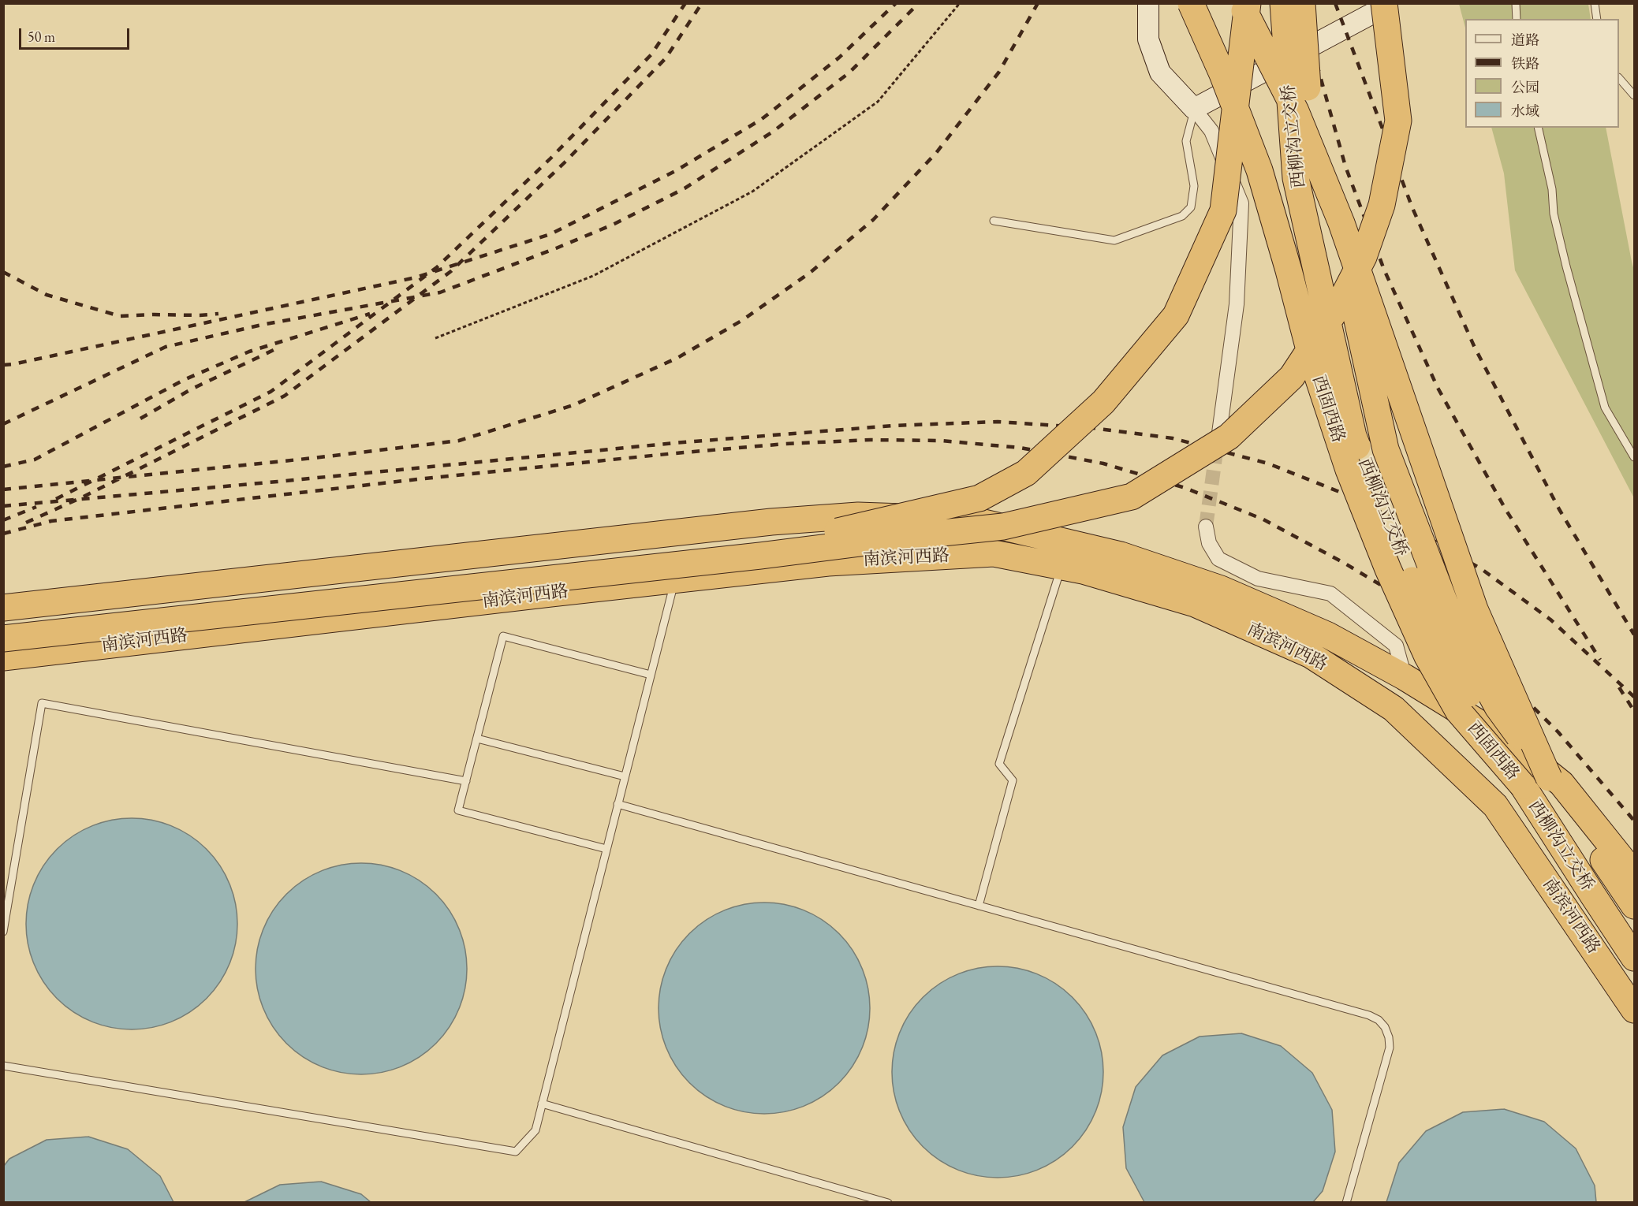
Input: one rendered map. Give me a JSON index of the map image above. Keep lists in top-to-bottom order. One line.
{"streets":{"highway":["西柳沟立交桥","西固西路","南滨河西路"]},"crossings":[["西柳沟立交桥","西固西路"]],"legend":["道路","铁路","公园","水域"],"scale_bar":"50 m"}
